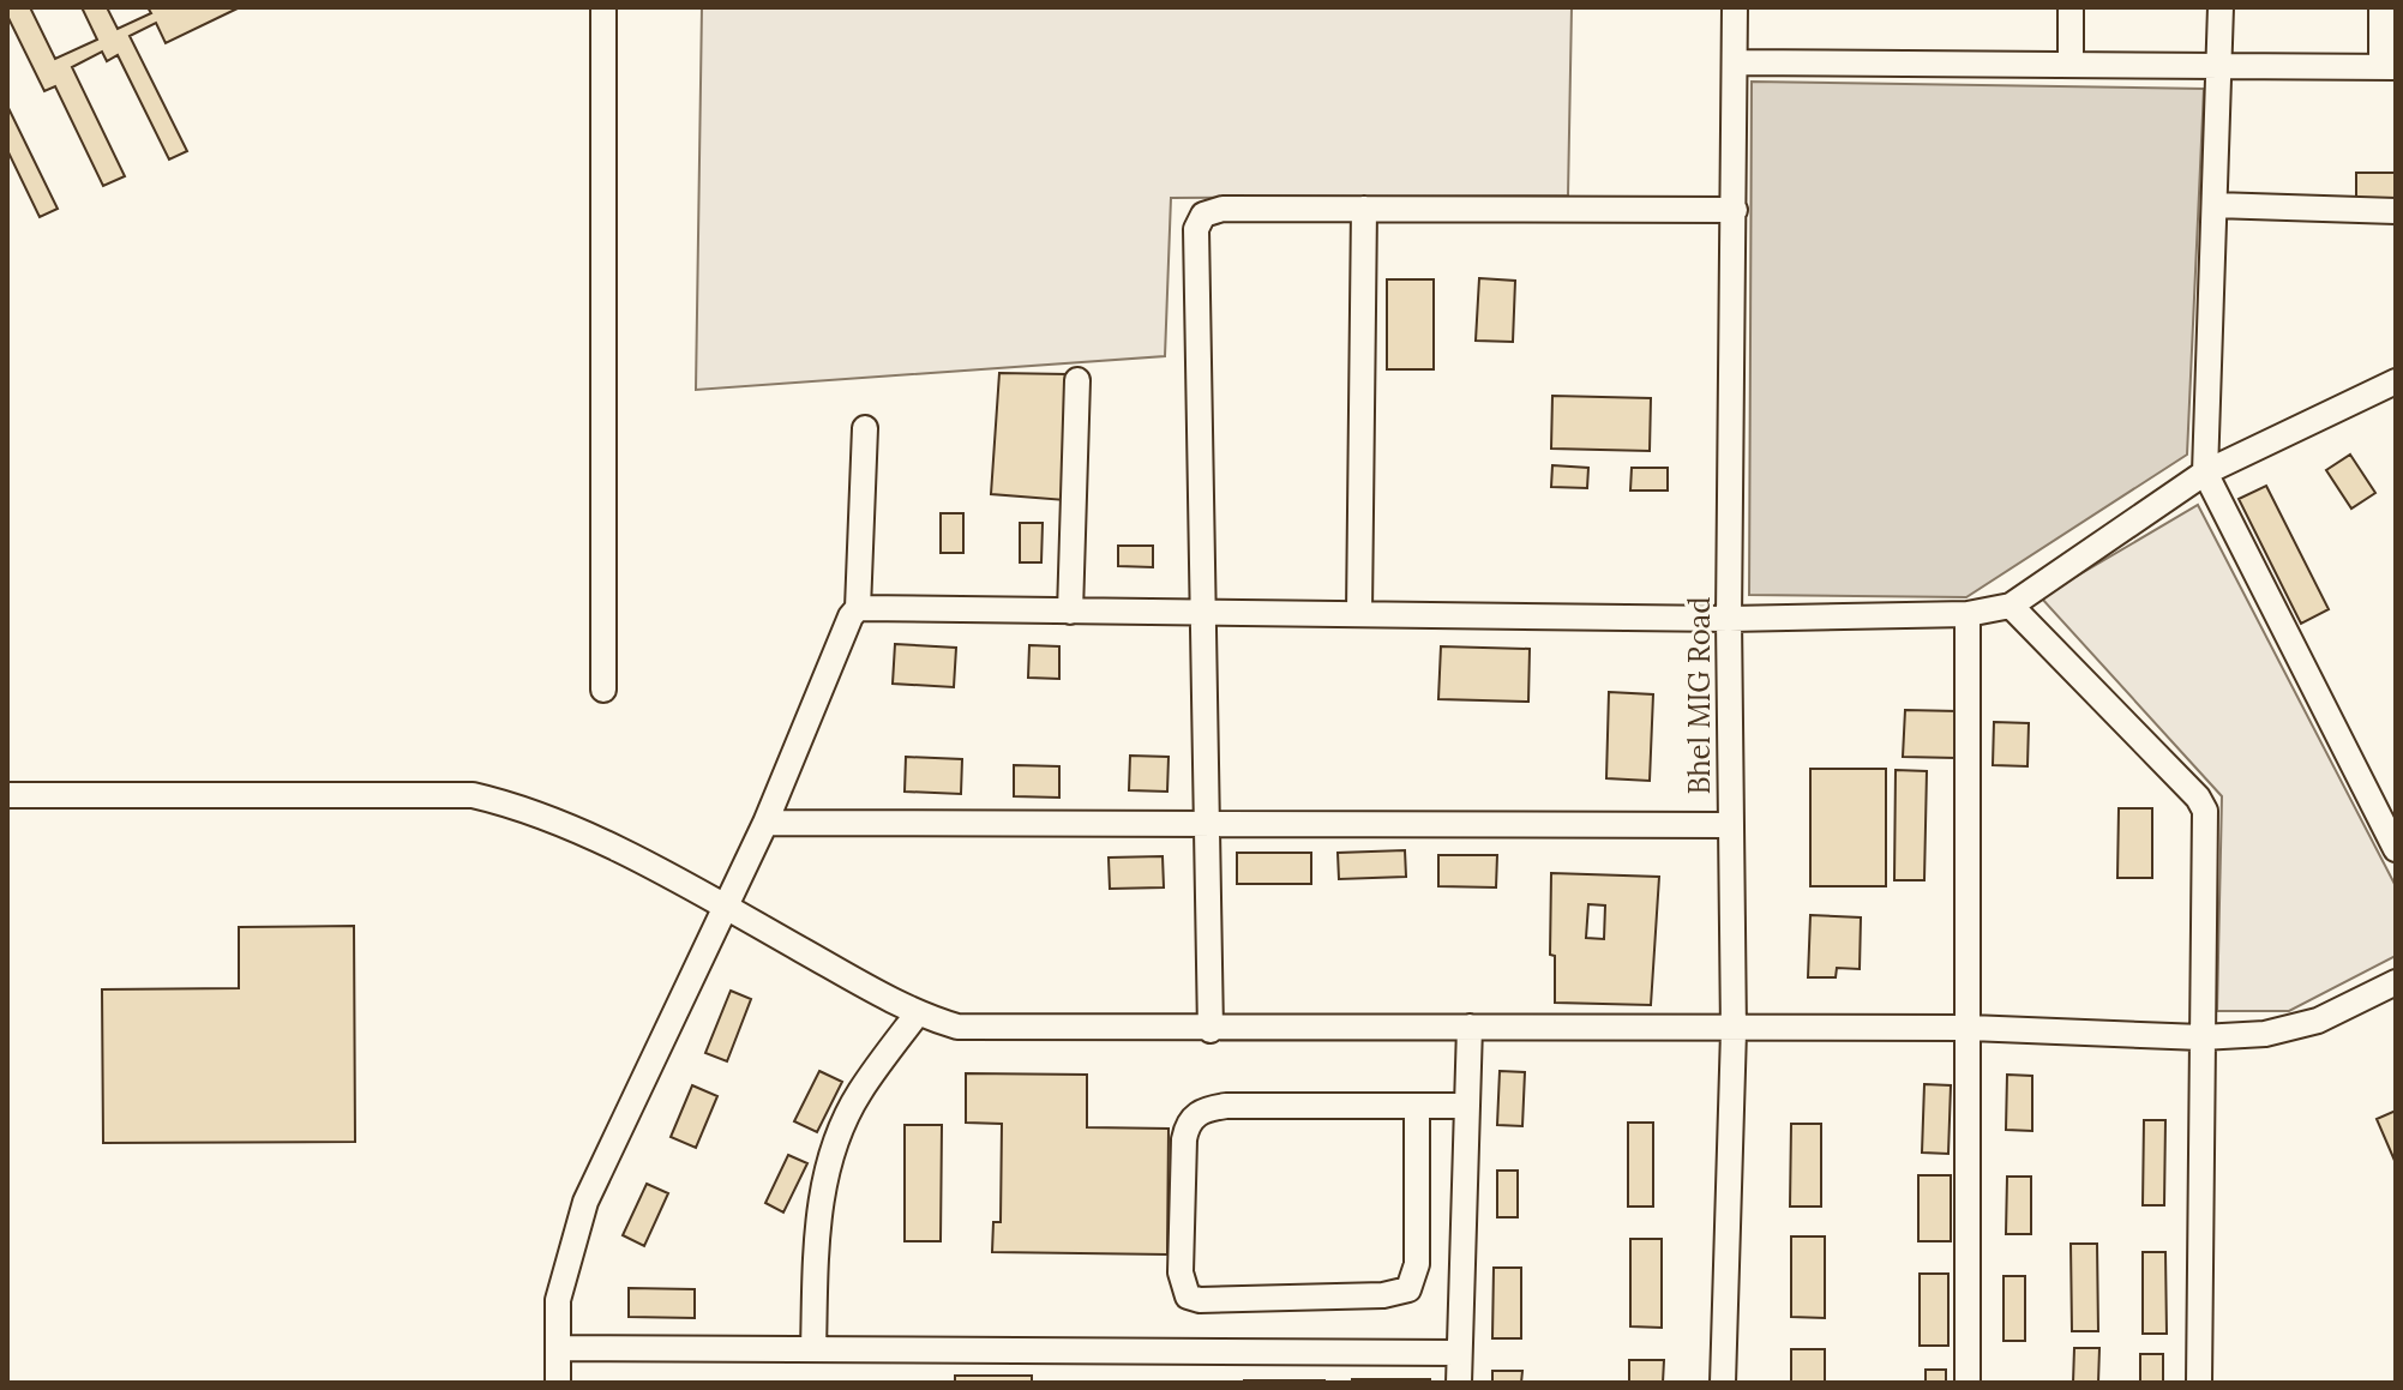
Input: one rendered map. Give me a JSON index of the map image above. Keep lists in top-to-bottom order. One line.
{"streets":{"street":["Bhel MIG Road"]}}
